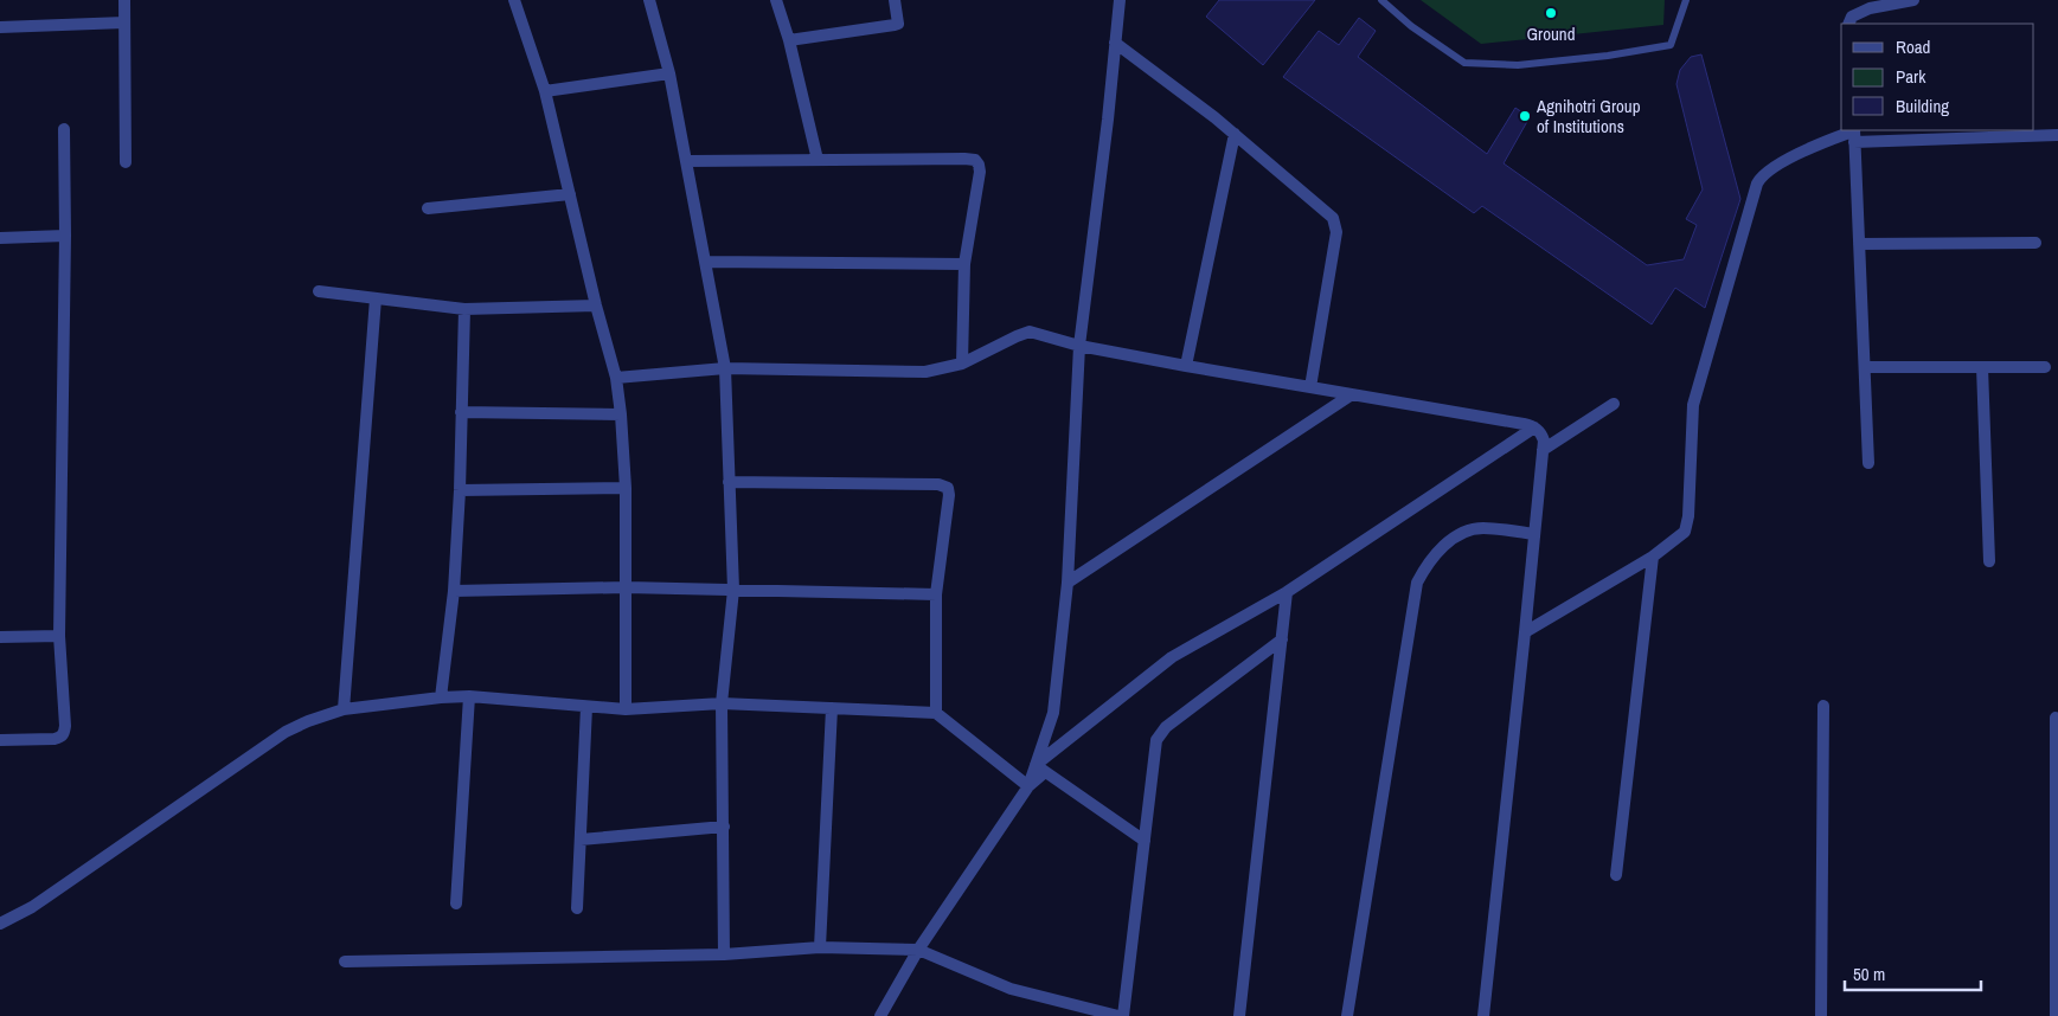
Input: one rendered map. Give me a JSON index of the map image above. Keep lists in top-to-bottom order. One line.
{"places":["Ground","Agnihotri Group of Institutions"],"legend":["Road","Park","Building"],"scale_bar":"50 m"}
